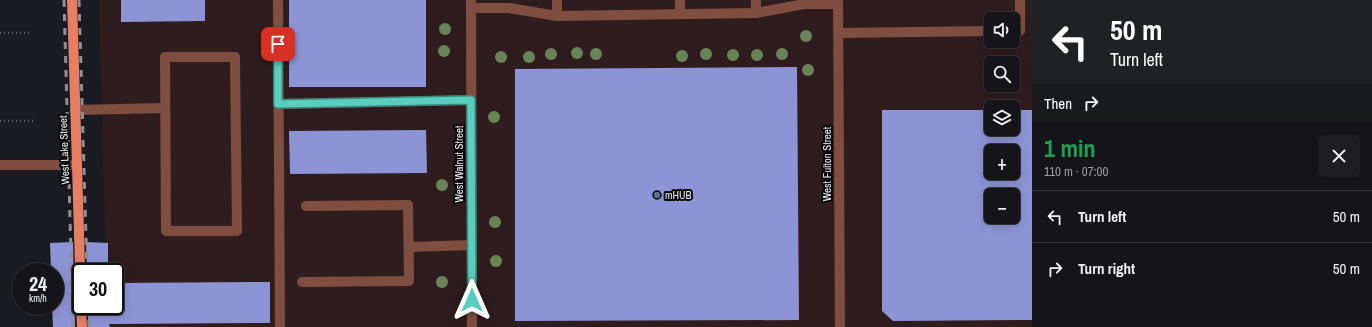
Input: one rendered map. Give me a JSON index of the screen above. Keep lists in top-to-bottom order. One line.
{"streets":{"main road":["West Lake Street"],"street":["West Walnut Street","West Fulton Street"]},"places":["mHUB"],"page":{"turn":["50 m","Turn left"],"map_buttons":["+","−"],"then":"Then","heading":["1 min","110 m · 07:00"],"list":[{"name":"Turn left","value":"50 m"},{"name":"Turn right","value":"50 m"}],"speed":"24 km/h","limit":"30"}}
